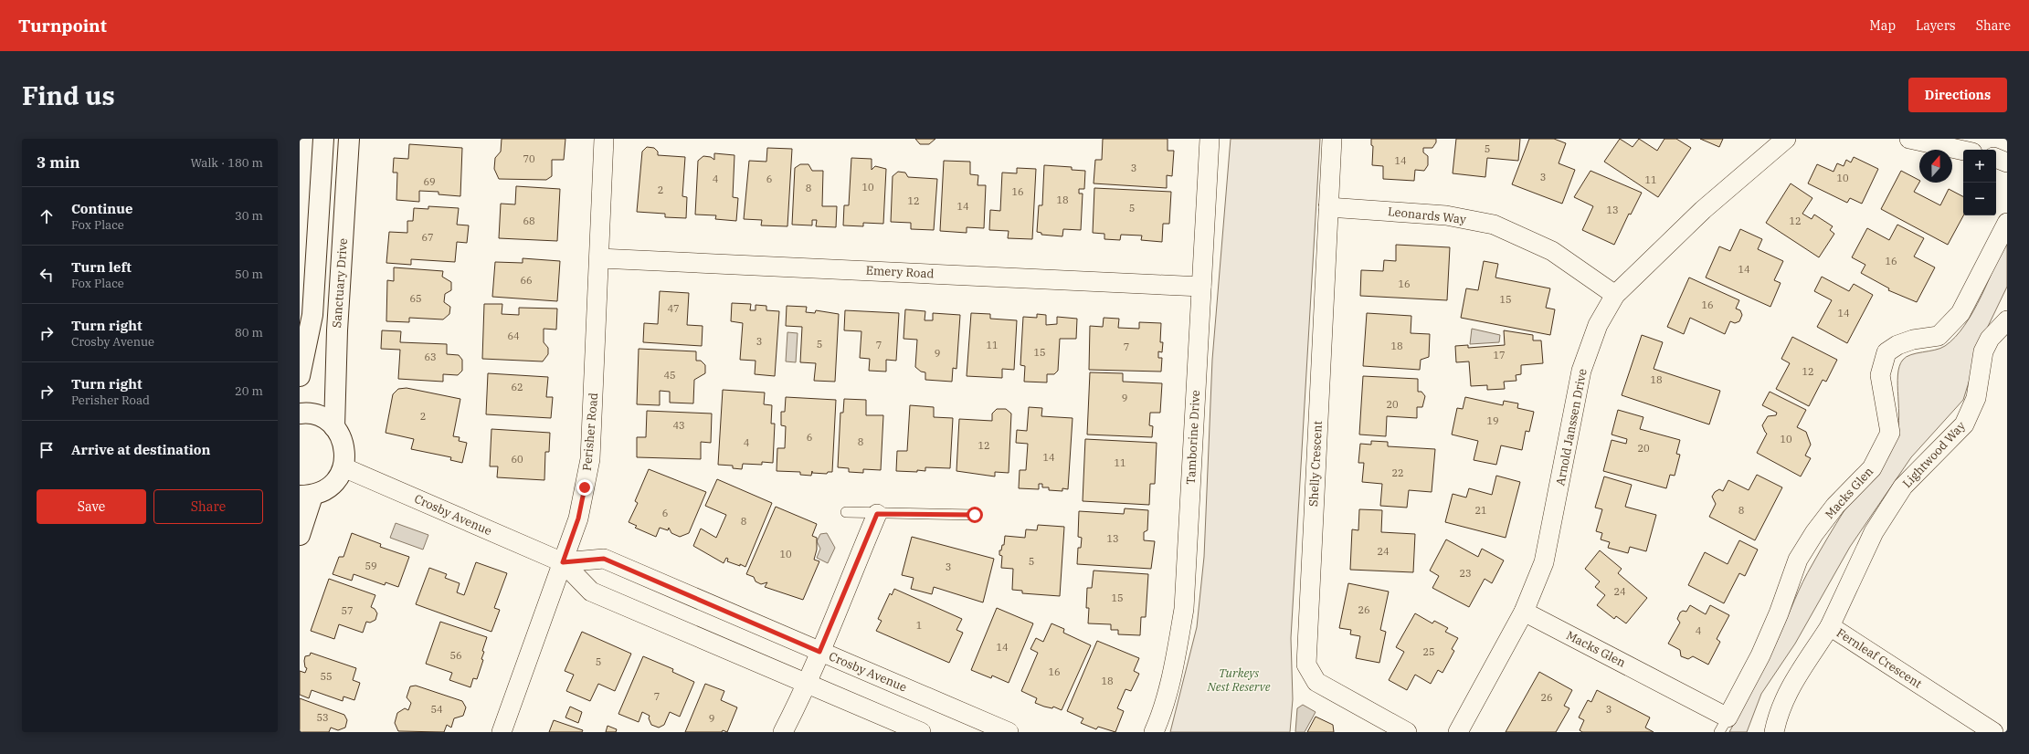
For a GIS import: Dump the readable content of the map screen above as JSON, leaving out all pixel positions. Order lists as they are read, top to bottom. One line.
{"streets":{"main road":["Sanctuary Drive"],"street":["Leonards Way","Emery Road","Arnold Janssen Drive","Perisher Road","Tamborine Drive","Lightwood Way","Shelly Crescent","Macks Glen","Crosby Avenue","Fernleaf Crescent"]},"crossings":[["Leonards Way","Arnold Janssen Drive"],["Leonards Way","Shelly Crescent"],["Emery Road","Perisher Road"],["Emery Road","Tamborine Drive"],["Arnold Janssen Drive","Macks Glen"],["Perisher Road","Crosby Avenue"],["Lightwood Way","Fernleaf Crescent"]],"parks":["Turkeys Nest Reserve"],"house_numbers":["5","70","14","3","3","10","4","6","11","69","10","8","2","16","18","12","14","5","13","68","12","67","16","14","66","16","65","15","16","47","14","64","3","5","7","11","18","7","15","9","17","63","12","45","18","62","9","20","2","19","43","6","10","8","4","12","20","14","60","11","22","21","8","6","8","13","24","10","5","59","3","23","24","15","26","57","1","4","14","25","56","5","16","55","18","7","26","54","3","53","9"],"north":"top","page":{"header":"Turnpoint","nav":["Map","Layers","Share"],"buttons":["Directions",["Save","Share"]],"title":"Find us","heading":["3 min","Walk · 180 m"],"map_buttons":["+","−"],"list":[["Continue","Fox Place","30 m"],["Turn left","Fox Place","50 m"],["Turn right","Crosby Avenue","80 m"],["Turn right","Perisher Road","20 m"],"Arrive at destination"]}}
